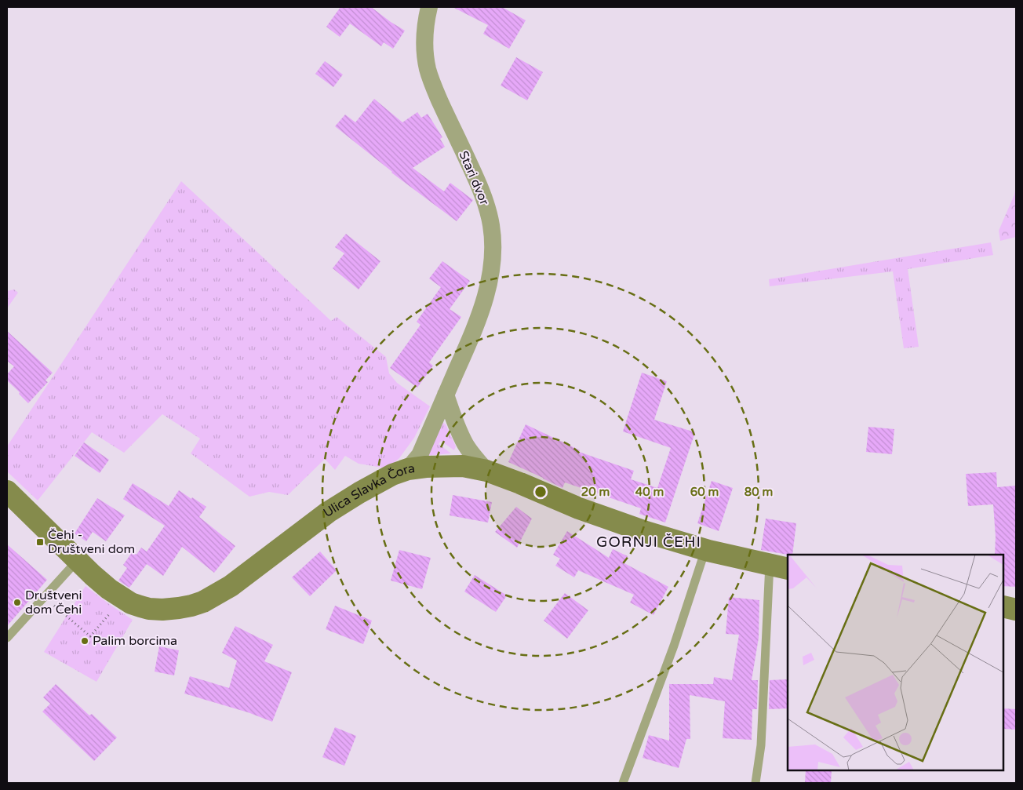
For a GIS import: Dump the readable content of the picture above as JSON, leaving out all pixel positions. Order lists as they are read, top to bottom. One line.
{"streets":{"street":["Stari dvor","Ulica Slavka Čora"]},"crossings":[["Stari dvor","Ulica Slavka Čora"]],"districts":["GORNJI ČEHI"],"places":{"transit":["Čehi - Društveni dom"],"other":["Društveni dom Čehi","Palim borcima"]},"rings":["20 m","40 m","60 m","80 m"]}
